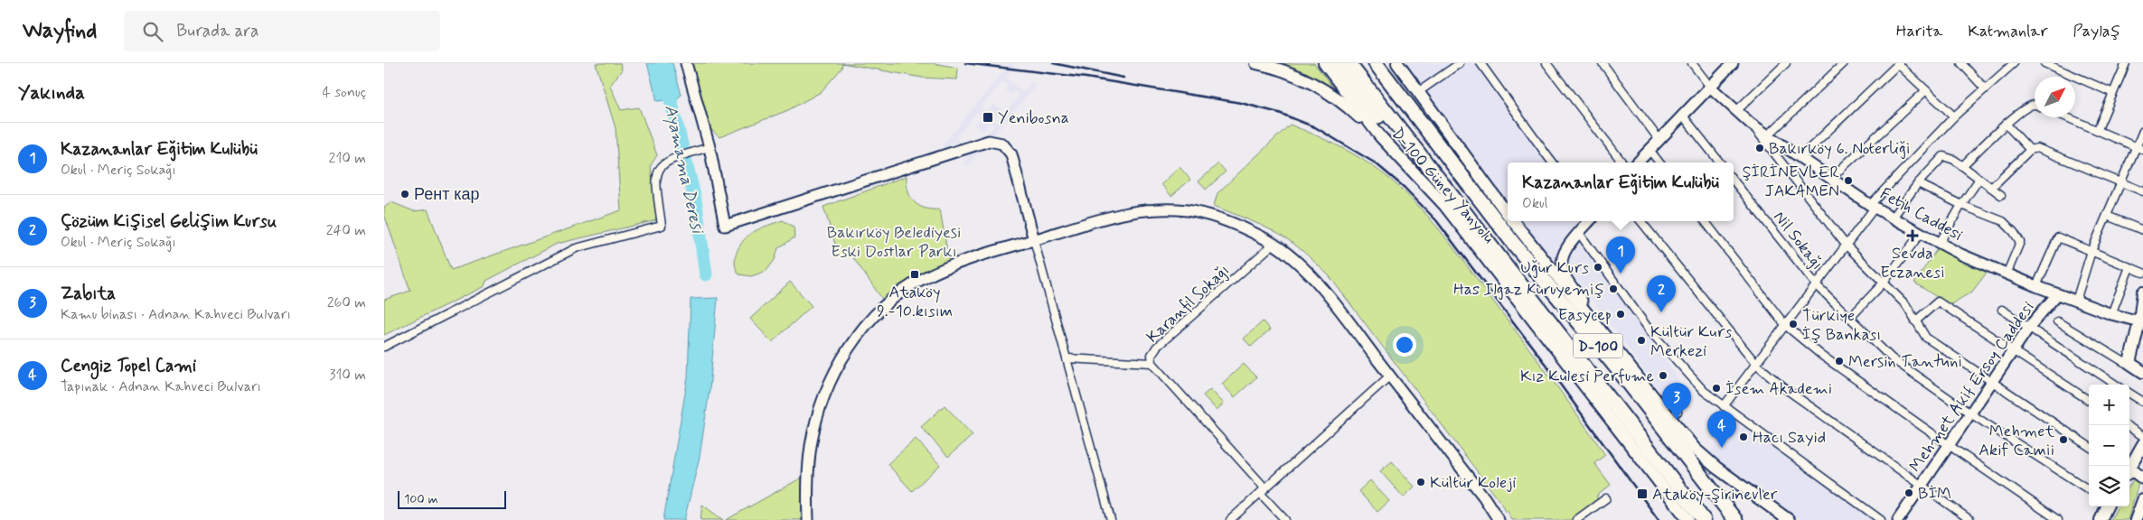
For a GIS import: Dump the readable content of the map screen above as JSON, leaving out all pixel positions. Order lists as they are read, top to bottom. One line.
{"streets":{"highway":["D-100"],"main road":["D-100 Güney Yanyolu"],"street":["Fetih Caddesi","Nil Sokağı","Karanfil Sokağı","Mehmet Akif Ersoy Caddesi"]},"crossings":[["Fetih Caddesi","Mehmet Akif Ersoy Caddesi"],["Nil Sokağı","Mehmet Akif Ersoy Caddesi"]],"water":["Ayamama Deresi"],"parks":["Bakırköy Belediyesi Eski Dostlar Parkı"],"places":{"transit":["Yenibosna","Ataköy 9.-10.kısım","Ataköy-Şirinevler"],"other":["Bakırköy 6. Noterliği","ŞİRİNEVLER JAKAMEN","Рент кар","Uğur Kurs","Has Ilgaz Kuruyemiş","Easycep","Türkiye İş Bankası","Kültür Kurs Merkezi","Mersin Tantuni","Kız Kulesi Perfume","İsem Akademi","Hacı Sayid","Mehmet Akif Camii","Kültür Koleji","BİM"],"health":["Sevda Eczanesi"]},"scale_bar":"100 m","north":"top right","page":{"header":"Wayfind","search":"Burada ara","nav":["Harita","Katmanlar","Paylaş"],"heading":["Yakında","4 sonuç"],"list":[{"mark":"1","name":"Kazananlar Eğitim Kulübü","note":"Okul · Meriç Sokağı","value":"210 m"},{"mark":"2","name":"Çözüm Kişisel Gelişim Kursu","note":"Okul · Meriç Sokağı","value":"240 m"},{"mark":"3","name":"Zabıta","note":"Kamu binası · Adnan Kahveci Bulvarı","value":"260 m"},{"mark":"4","name":"Cengiz Topel Cami","note":"Tapınak · Adnan Kahveci Bulvarı","value":"310 m"}],"popup":["Kazananlar Eğitim Kulübü","Okul"],"pins":["1","2","3","4"],"map_buttons":["+","−"],"scale":"100 m"}}
